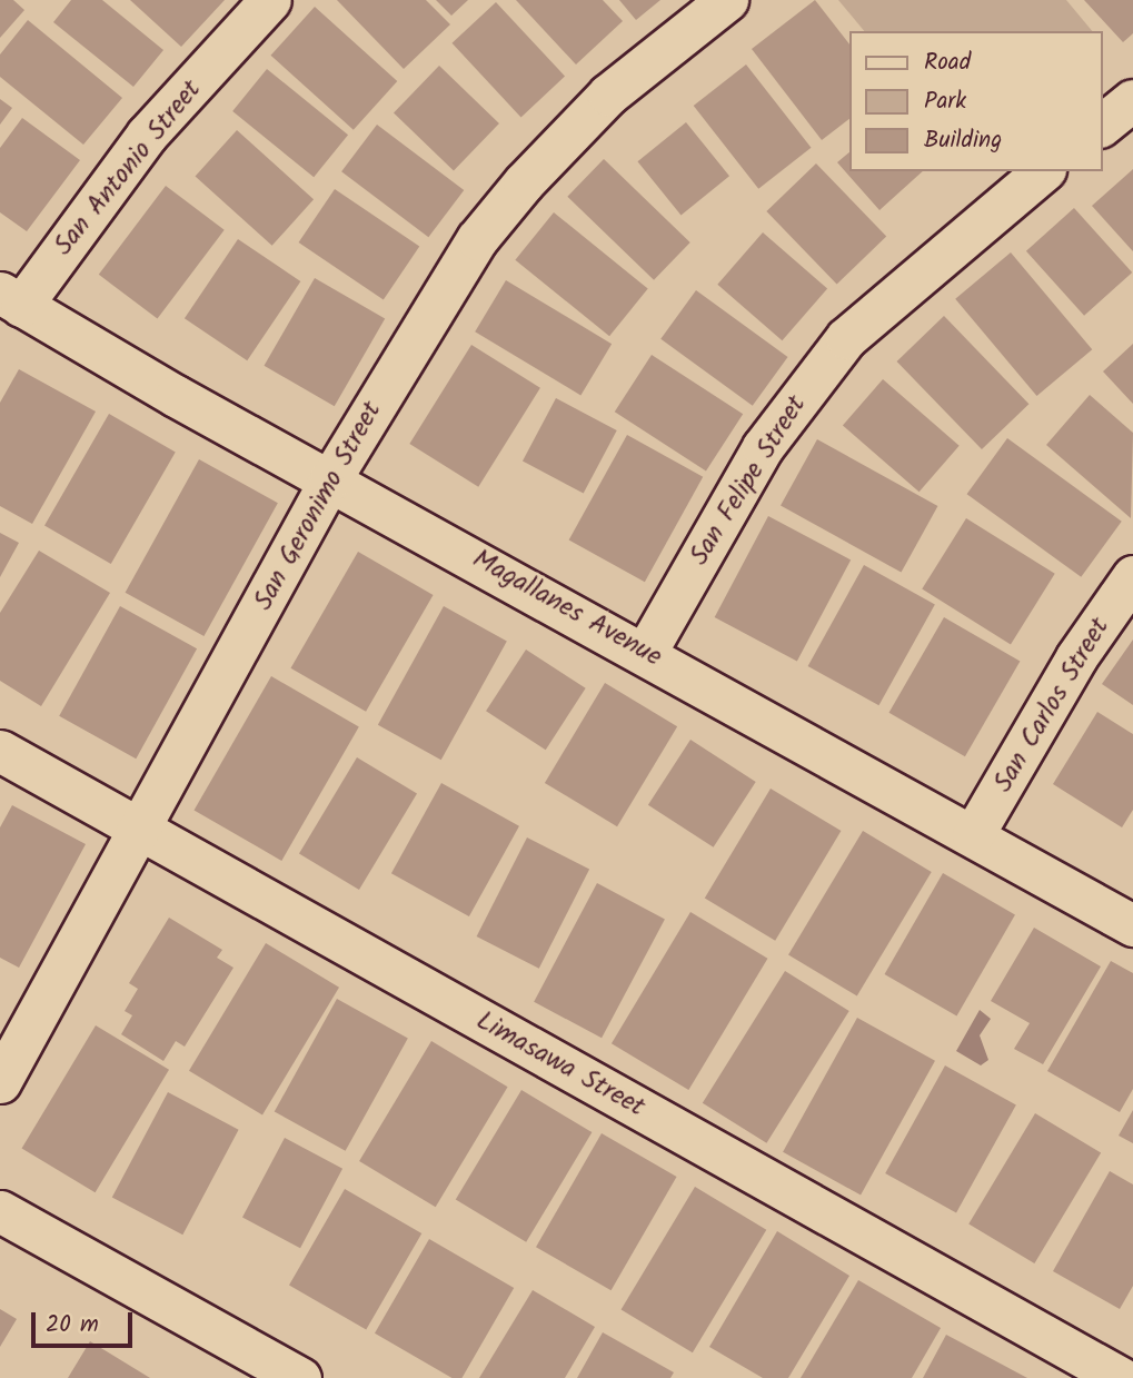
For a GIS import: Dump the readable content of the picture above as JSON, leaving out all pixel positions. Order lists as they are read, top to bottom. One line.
{"streets":{"street":["San Antonio Street","San Felipe Street","San Geronimo Street","Magallanes Avenue","San Carlos Street","Limasawa Street"]},"crossings":[["San Antonio Street","Magallanes Avenue"],["San Felipe Street","Magallanes Avenue"],["San Geronimo Street","Magallanes Avenue"],["San Geronimo Street","Limasawa Street"],["Magallanes Avenue","San Carlos Street"]],"legend":["Road","Park","Building"],"scale_bar":"20 m"}
